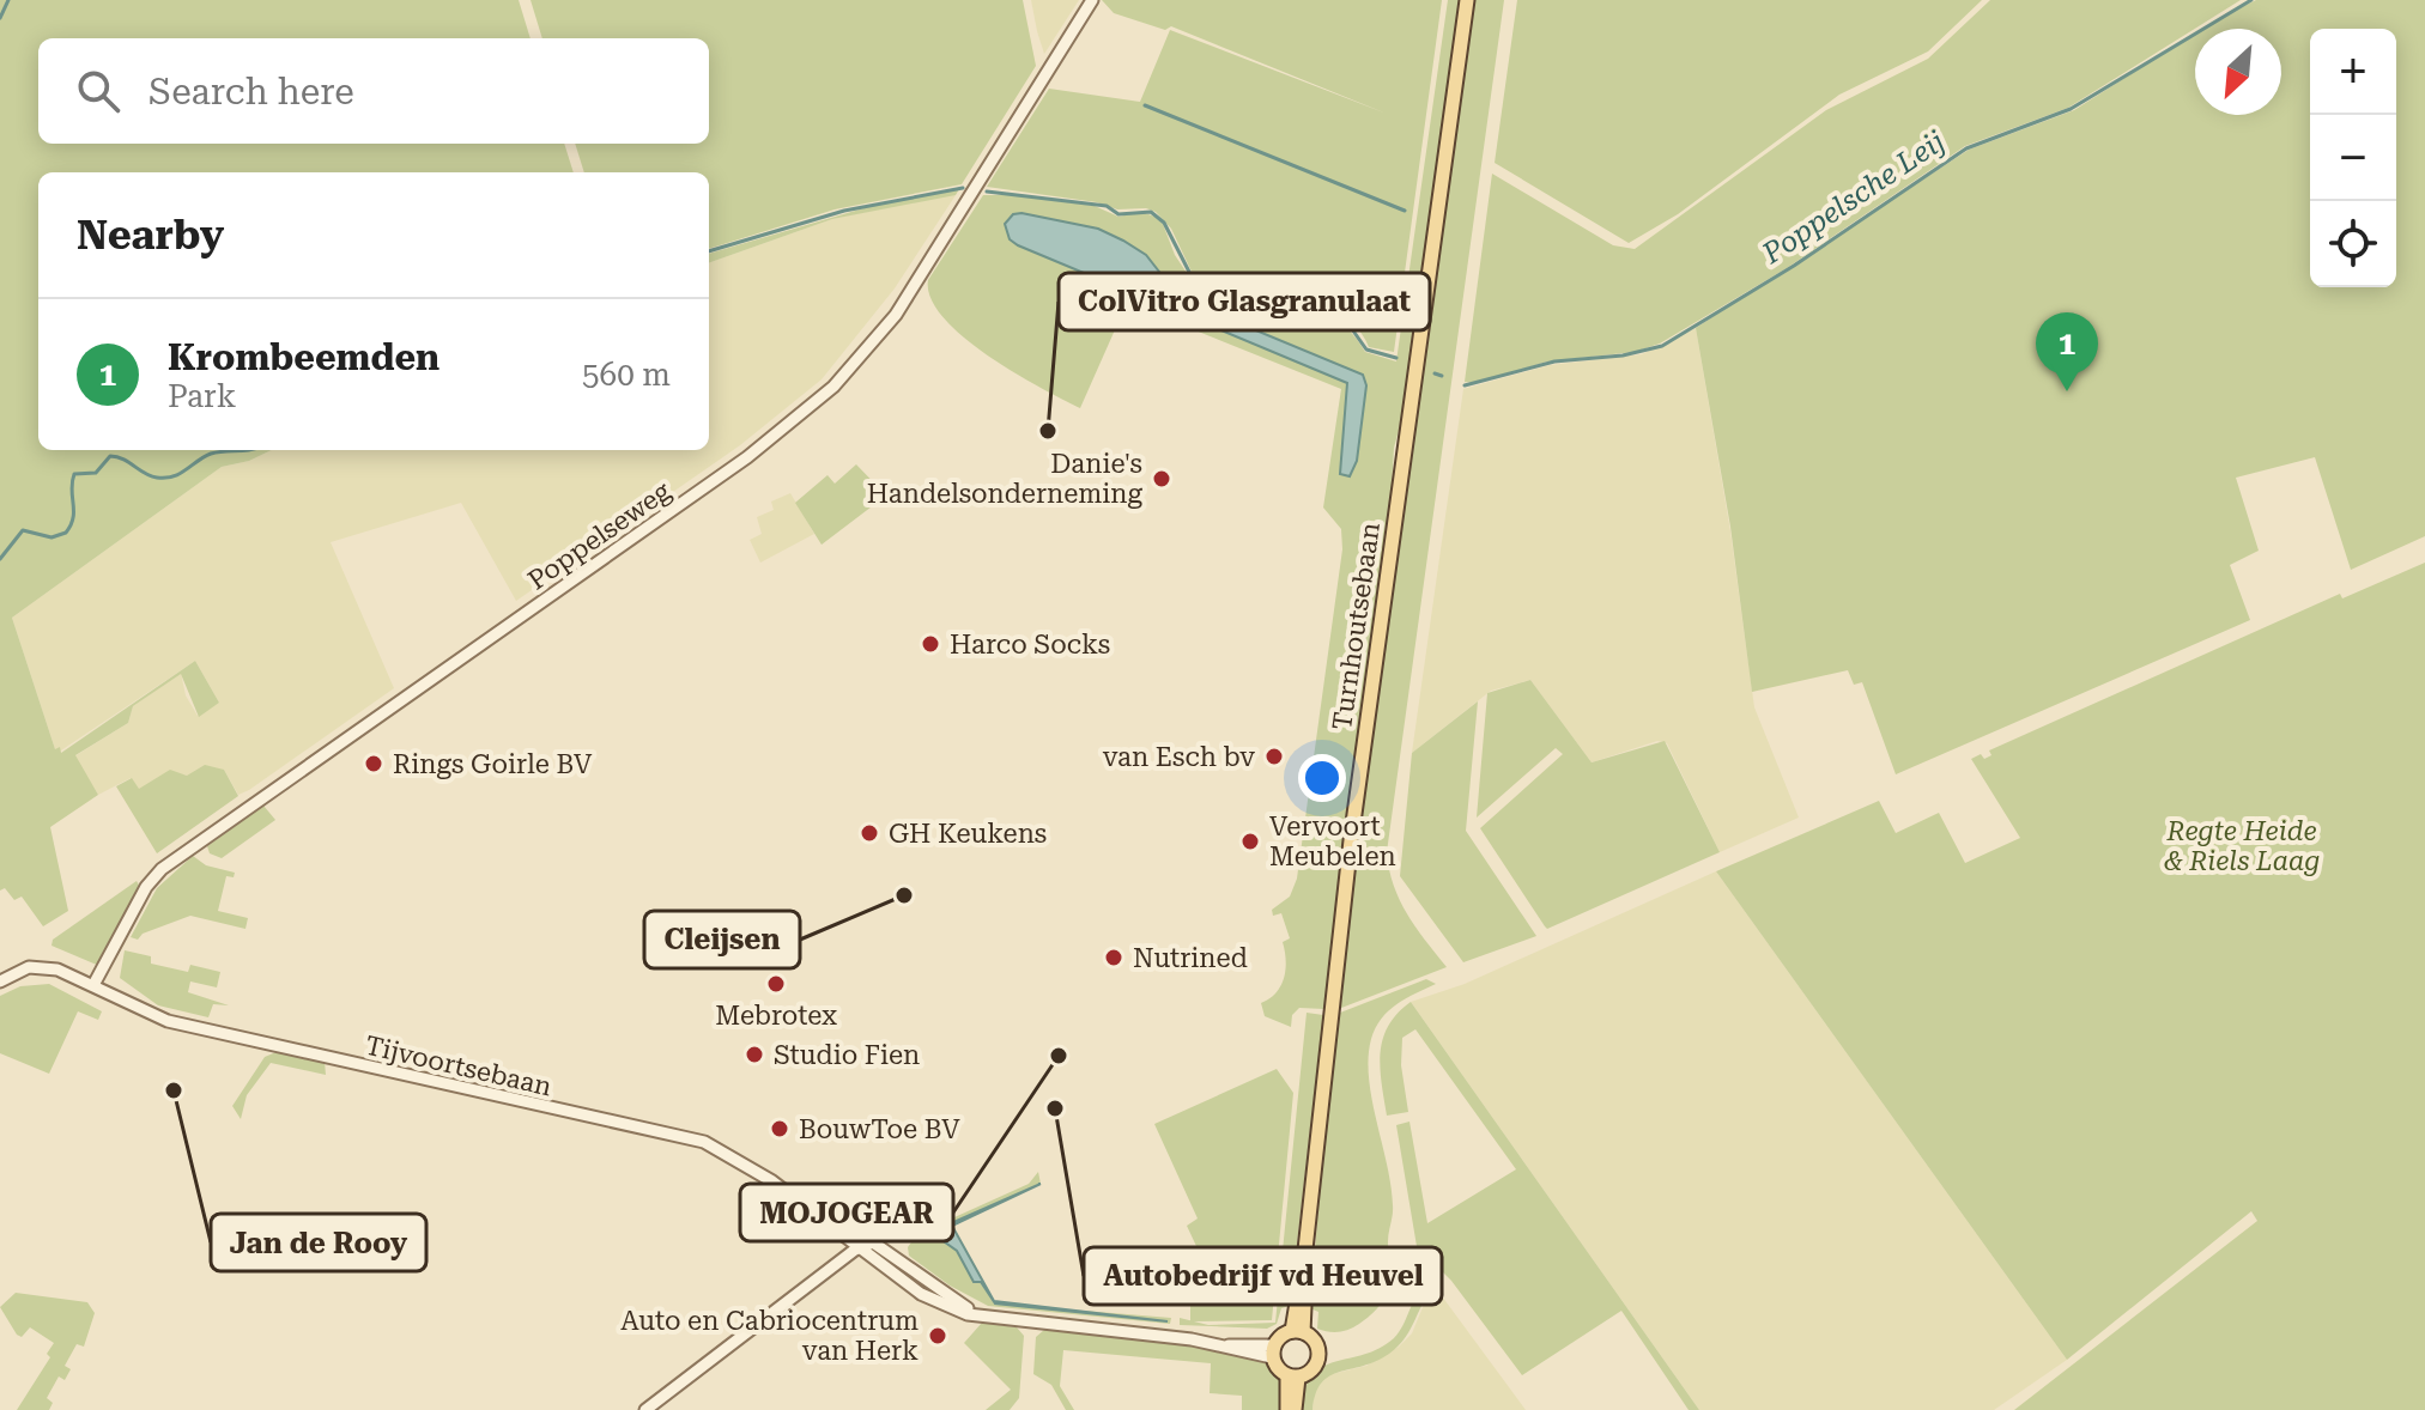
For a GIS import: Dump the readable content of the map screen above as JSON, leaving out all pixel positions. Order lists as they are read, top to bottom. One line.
{"streets":{"main road":["Turnhoutsebaan"],"street":["Poppelseweg","Tijvoortsebaan"]},"crossings":[["Poppelseweg","Tijvoortsebaan"],["Turnhoutsebaan","Tijvoortsebaan"]],"water":["Poppelsche Leij"],"parks":["Regte Heide & Riels Laag"],"places":["ColVitro Glasgranulaat","Danie's Handelsonderneming","Harco Socks","van Esch bv","Rings Goirle BV","GH Keukens","Vervoort Meubelen","Cleijsen","Nutrined","Mebrotex","Studio Fien","MOJOGEAR","Jan de Rooy","Autobedrijf vd Heuvel","BouwToe BV","Auto en Cabriocentrum van Herk"],"north":"bottom left","page":{"map_buttons":["+","−"],"search":"Search here","heading":"Nearby","list":[{"mark":"1","name":"Krombeemden","note":"Park","value":"560 m"}],"pins":"1"}}
